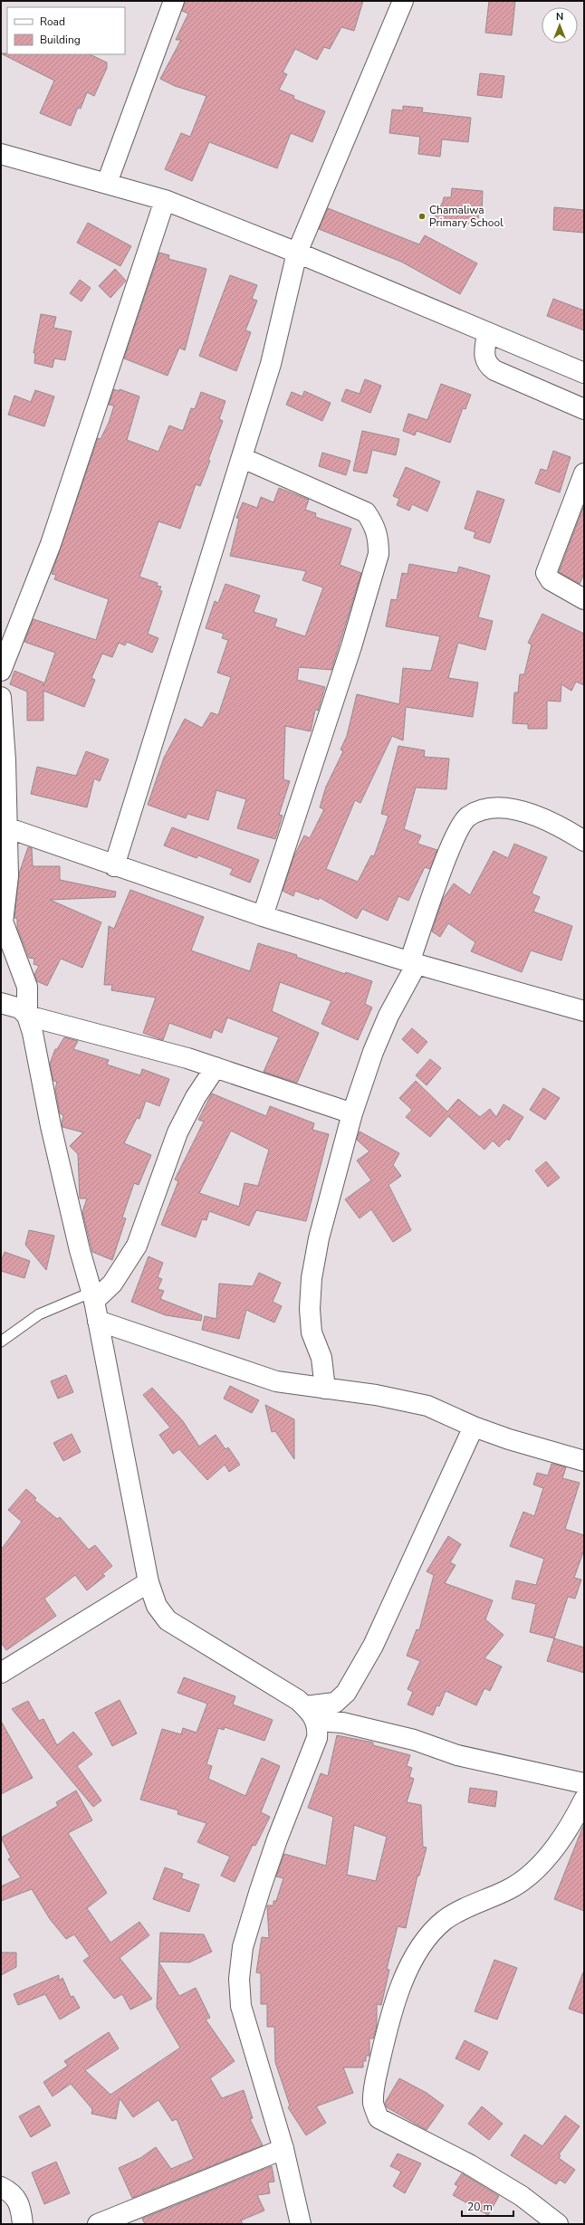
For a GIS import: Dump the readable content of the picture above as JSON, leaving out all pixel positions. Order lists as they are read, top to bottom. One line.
{"places":["Chamaliwa Primary School"],"legend":["Road","Building"],"scale_bar":"20 m","north":"top"}
